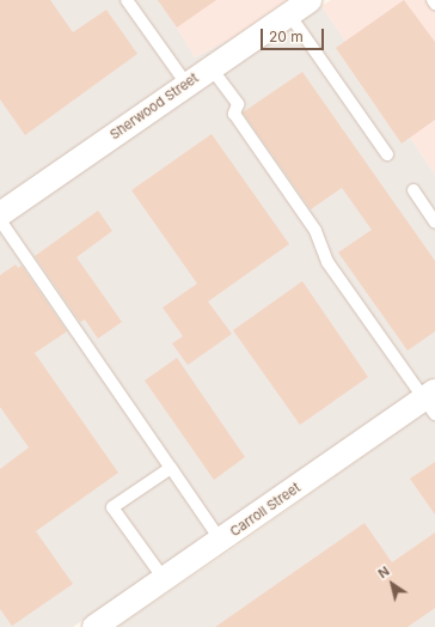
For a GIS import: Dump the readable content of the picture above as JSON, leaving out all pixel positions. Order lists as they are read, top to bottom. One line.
{"streets":{"street":["Sherwood Street","Carroll Street"]},"scale_bar":"20 m","north":"top left"}
